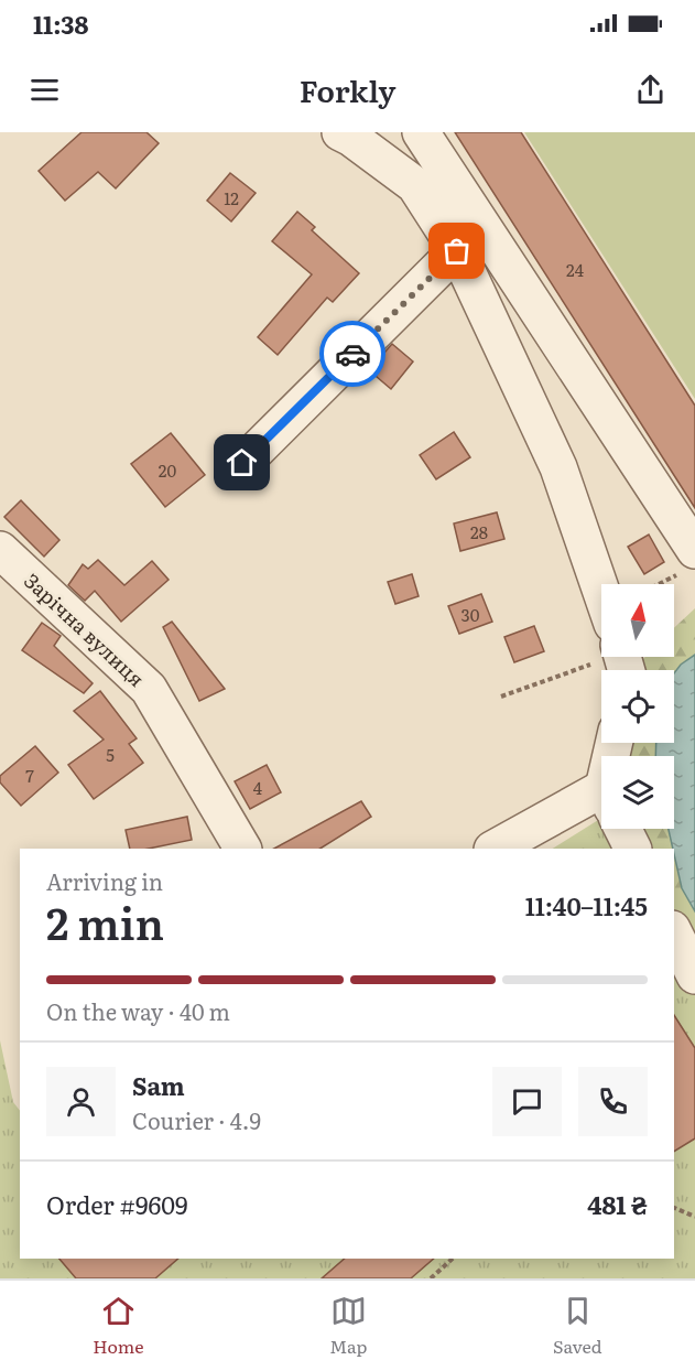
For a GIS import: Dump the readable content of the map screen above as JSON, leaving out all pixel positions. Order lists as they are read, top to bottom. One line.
{"streets":{"street":["Зарічна вулиця"]},"house_numbers":["12","24","20","28","30","5","7","4"],"north":"top","page":{"status":"11:38","header":"Forkly","heading":["2 min","Arriving in","11:40–11:45"],"panel":["Sam","Courier · 4.9","Order #9609","481 ₴"],"bar":"On the way · 40 m","tabs":["Home","Map","Saved"]}}
